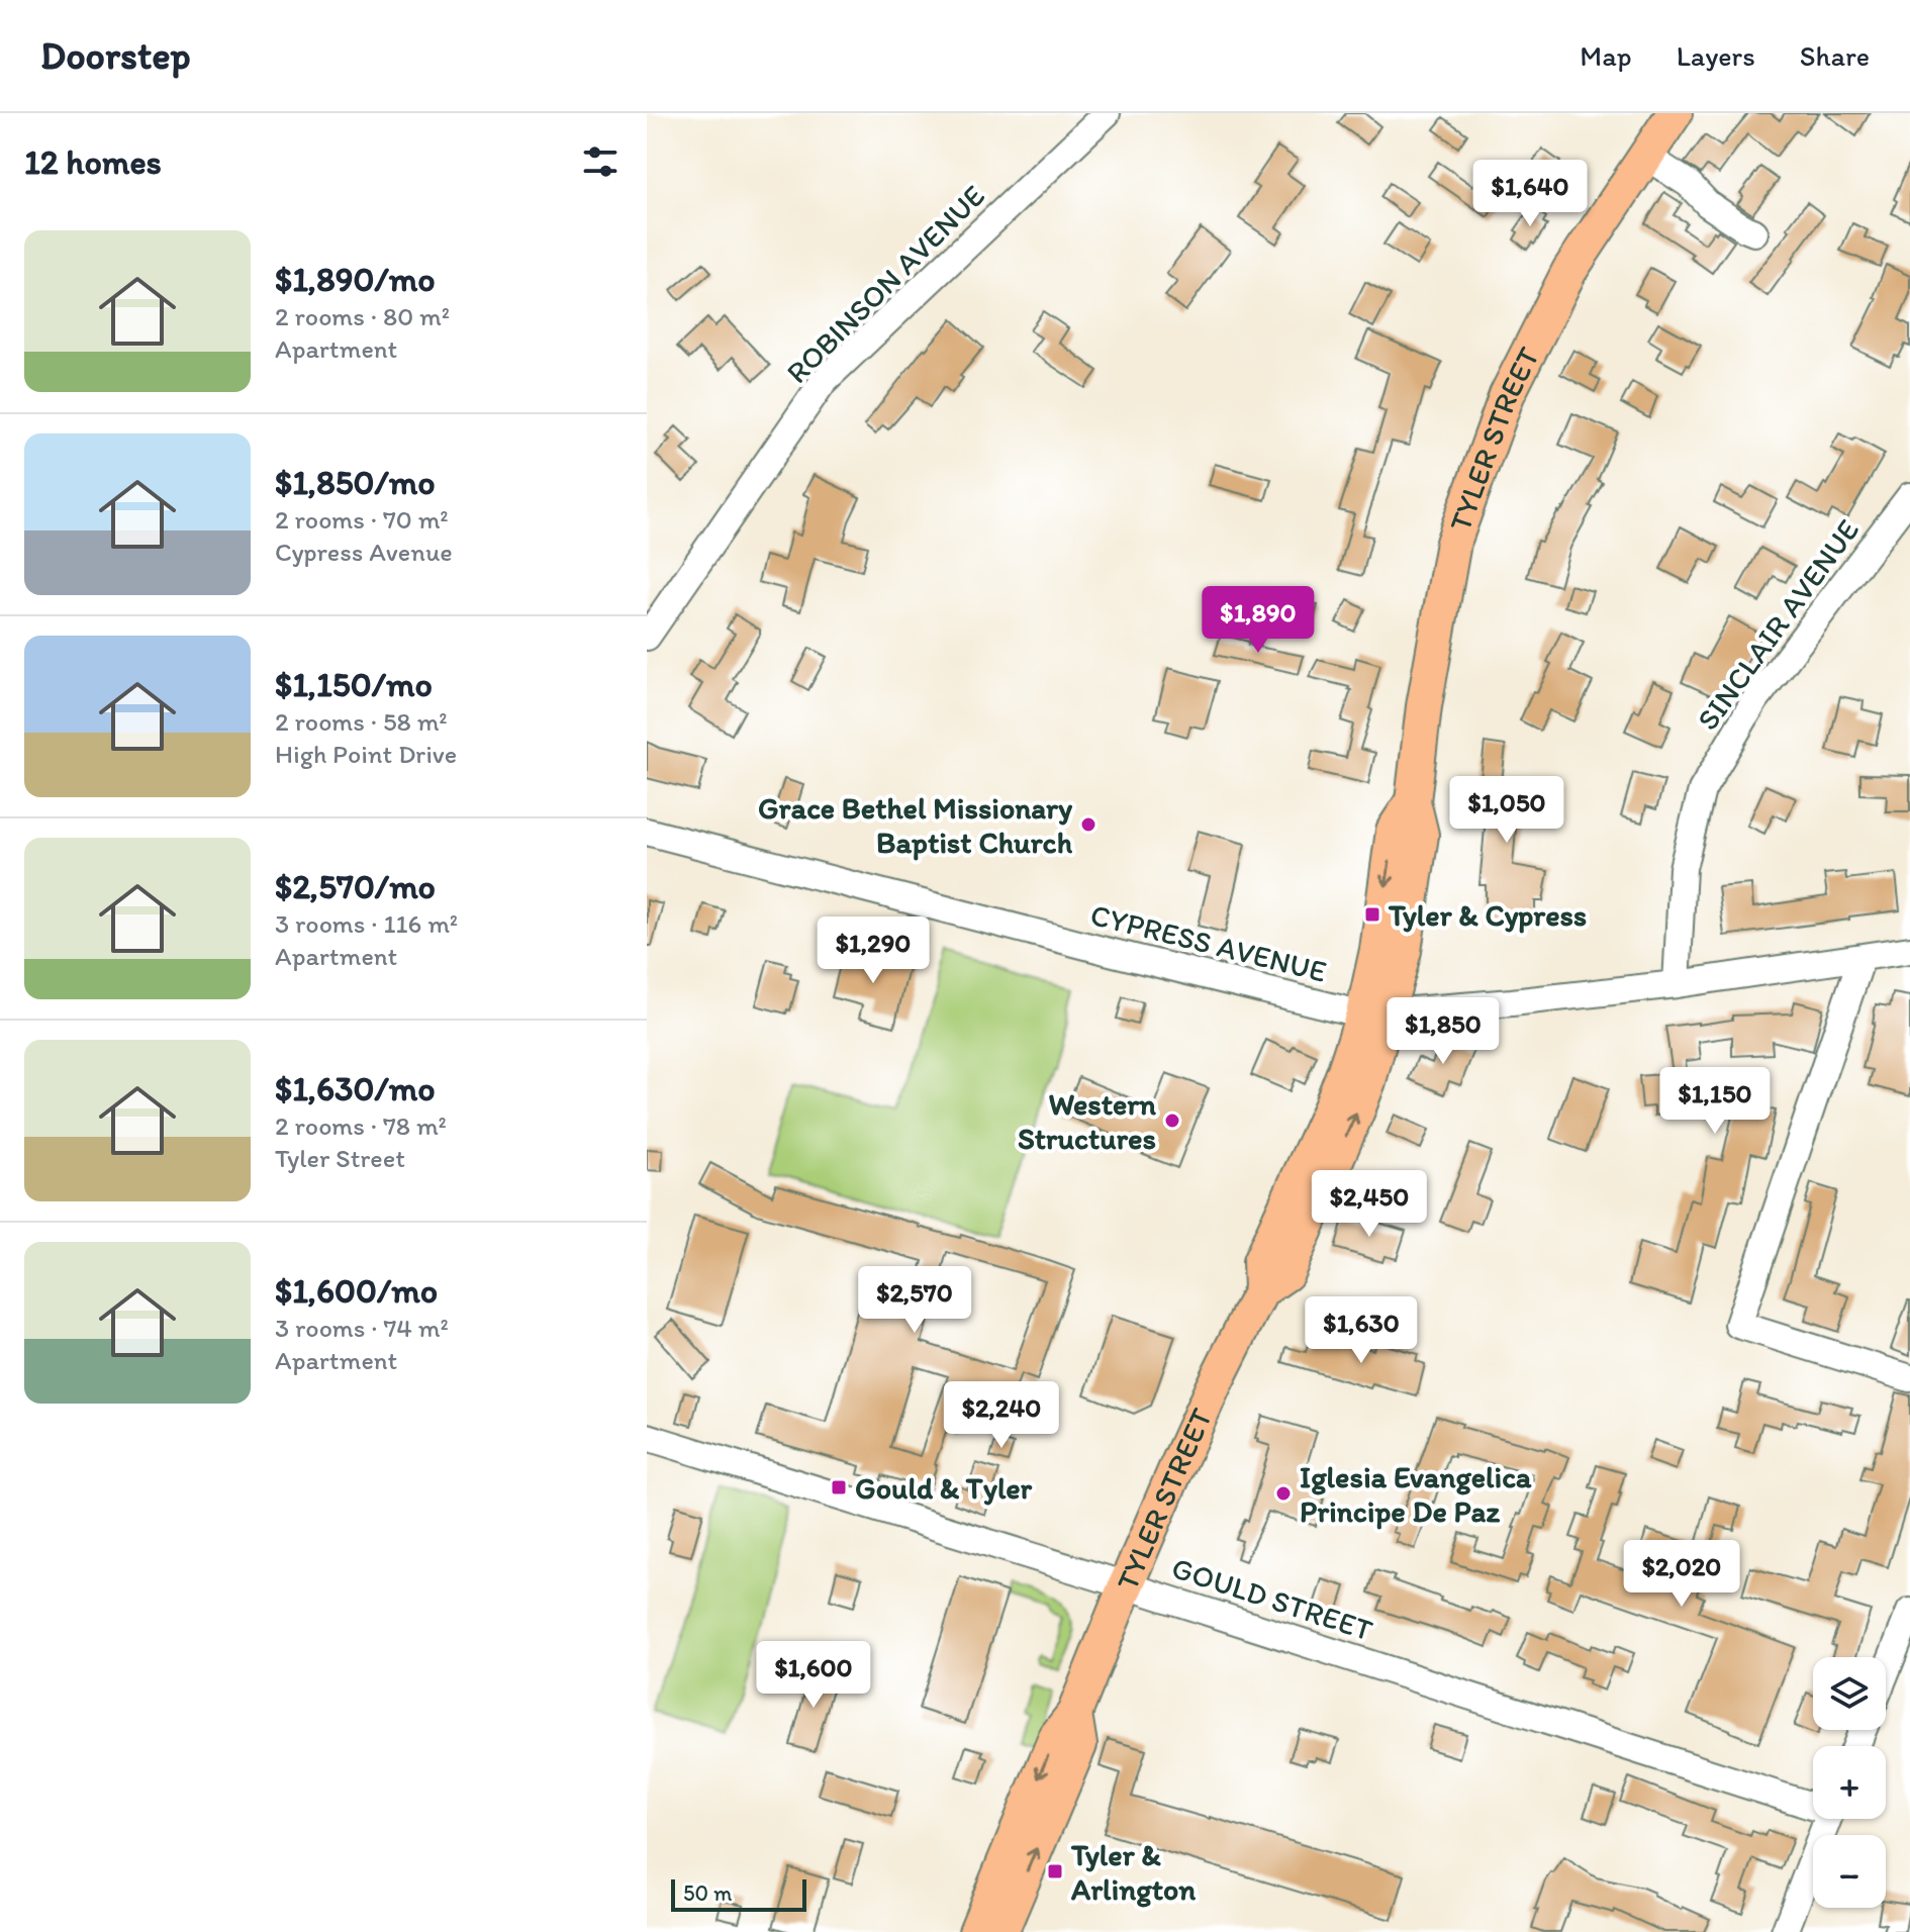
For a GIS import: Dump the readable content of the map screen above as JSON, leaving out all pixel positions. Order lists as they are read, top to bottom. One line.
{"streets":{"main road":["TYLER STREET"],"street":["ROBINSON AVENUE","SINCLAIR AVENUE","CYPRESS AVENUE","GOULD STREET"]},"crossings":[["TYLER STREET","CYPRESS AVENUE"],["TYLER STREET","GOULD STREET"],["SINCLAIR AVENUE","CYPRESS AVENUE"]],"places":{"other":["Grace Bethel Missionary Baptist Church","Western Structures","Iglesia Evangelica Principe De Paz"],"transit":["Tyler & Cypress","Gould & Tyler","Tyler & Arlington"]},"scale_bar":"50 m","page":{"header":"Doorstep","nav":["Map","Layers","Share"],"heading":"12 homes","price":["$1,640","$1,890","$1,050","$1,290","$1,850","$1,150","$2,450","$2,570","$1,630","$2,240","$2,020","$1,600"],"list":[{"name":"$1,890/mo","note":"2 rooms · 80 m² · Apartment"},{"name":"$1,850/mo","note":"2 rooms · 70 m² · Cypress Avenue"},{"name":"$1,150/mo","note":"2 rooms · 58 m² · High Point Drive"},{"name":"$2,570/mo","note":"3 rooms · 116 m² · Apartment"},{"name":"$1,630/mo","note":"2 rooms · 78 m² · Tyler Street"},{"name":"$1,600/mo","note":"3 rooms · 74 m² · Apartment"}],"map_buttons":["+","−"],"scale":"50 m"}}
